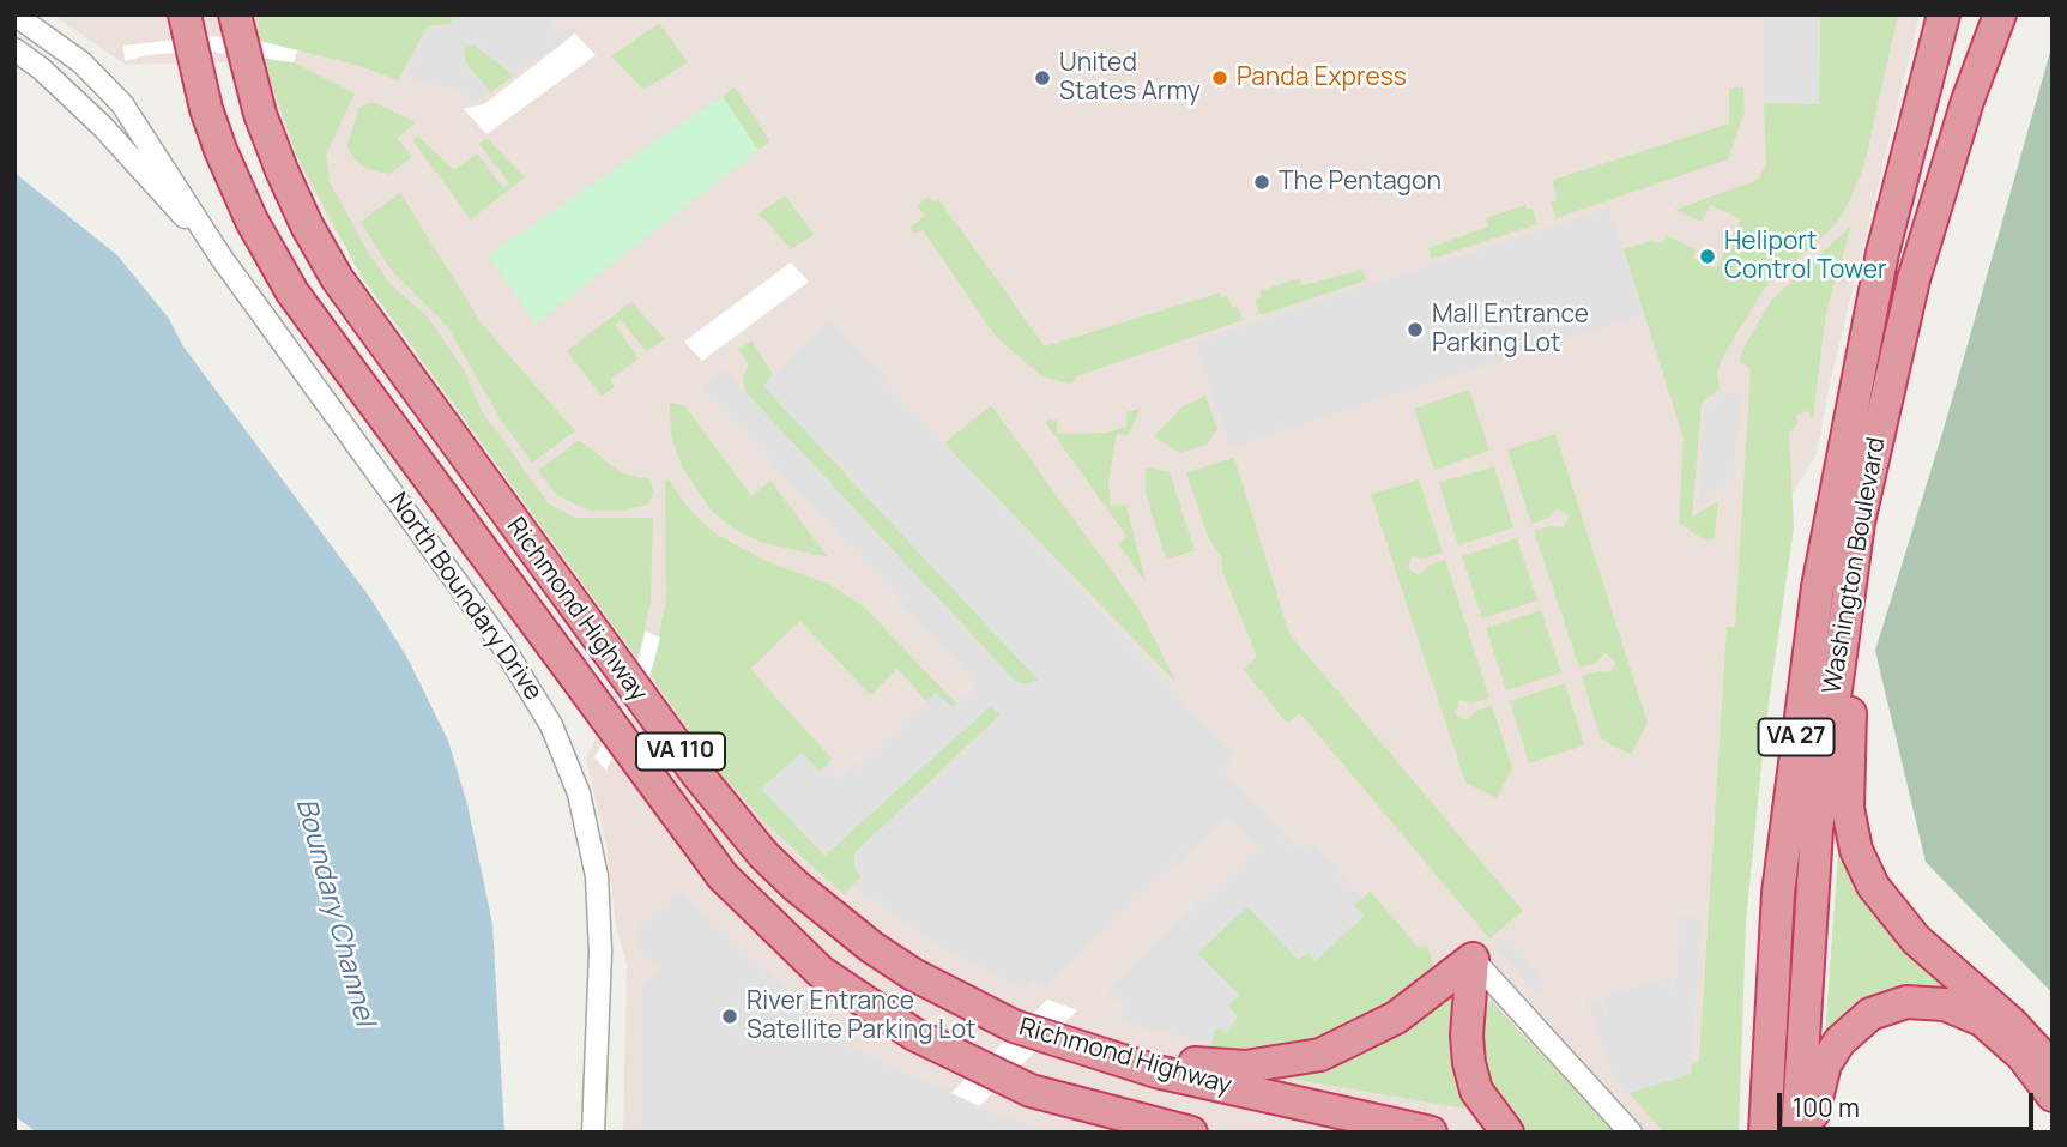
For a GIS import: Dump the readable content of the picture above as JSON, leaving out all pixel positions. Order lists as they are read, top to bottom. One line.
{"streets":{"highway":["Washington Boulevard","Richmond Highway","VA 27","VA 110"],"street":["North Boundary Drive"]},"water":["Boundary Channel"],"places":["United States Army","Panda Express","The Pentagon","Heliport Control Tower","Mall Entrance Parking Lot","River Entrance Satellite Parking Lot"],"scale_bar":"100 m"}
